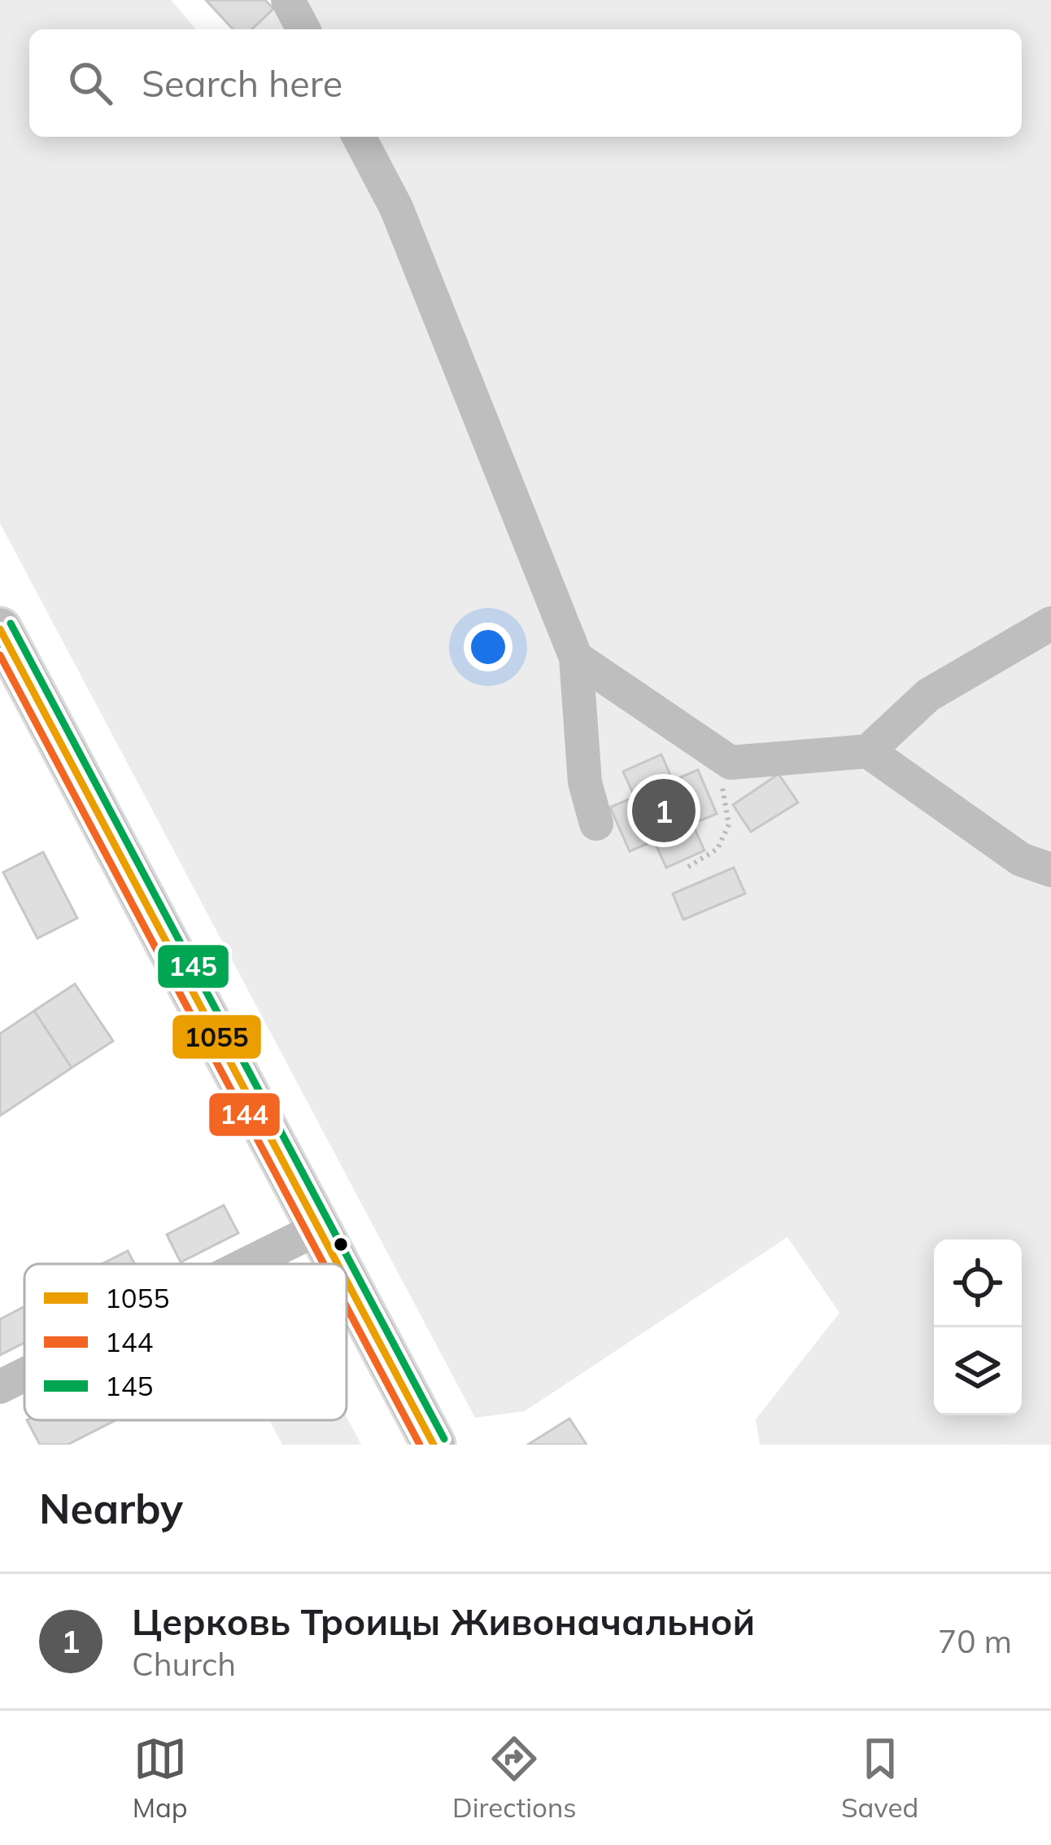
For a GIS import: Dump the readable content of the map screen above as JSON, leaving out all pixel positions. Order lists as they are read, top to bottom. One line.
{"lines":["transit line 145","transit line 1055","transit line 144"],"legend":["1055","144","145"],"page":{"search":"Search here","pins":"1","heading":"Nearby","list":[{"mark":"1","name":"Церковь Троицы Живоначальной","note":"Church","value":"70 m"}],"nav":["Map","Directions","Saved"]}}
